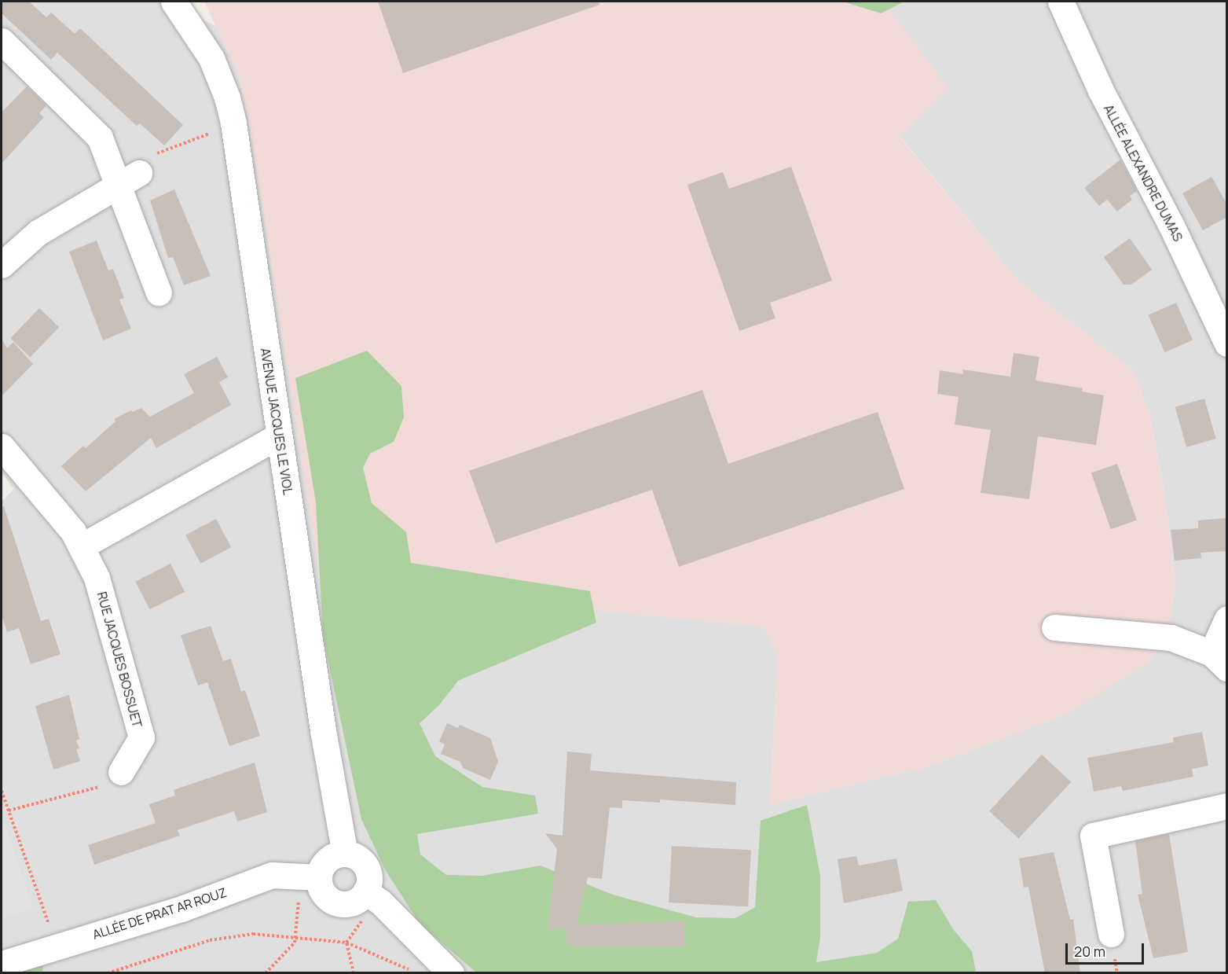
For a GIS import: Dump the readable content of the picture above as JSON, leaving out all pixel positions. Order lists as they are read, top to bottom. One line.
{"streets":{"street":["ALLÉE ALEXANDRE DUMAS","AVENUE JACQUES LE VIOL","RUE JACQUES BOSSUET","ALLÉE DE PRAT AR ROUZ"]},"scale_bar":"20 m"}
